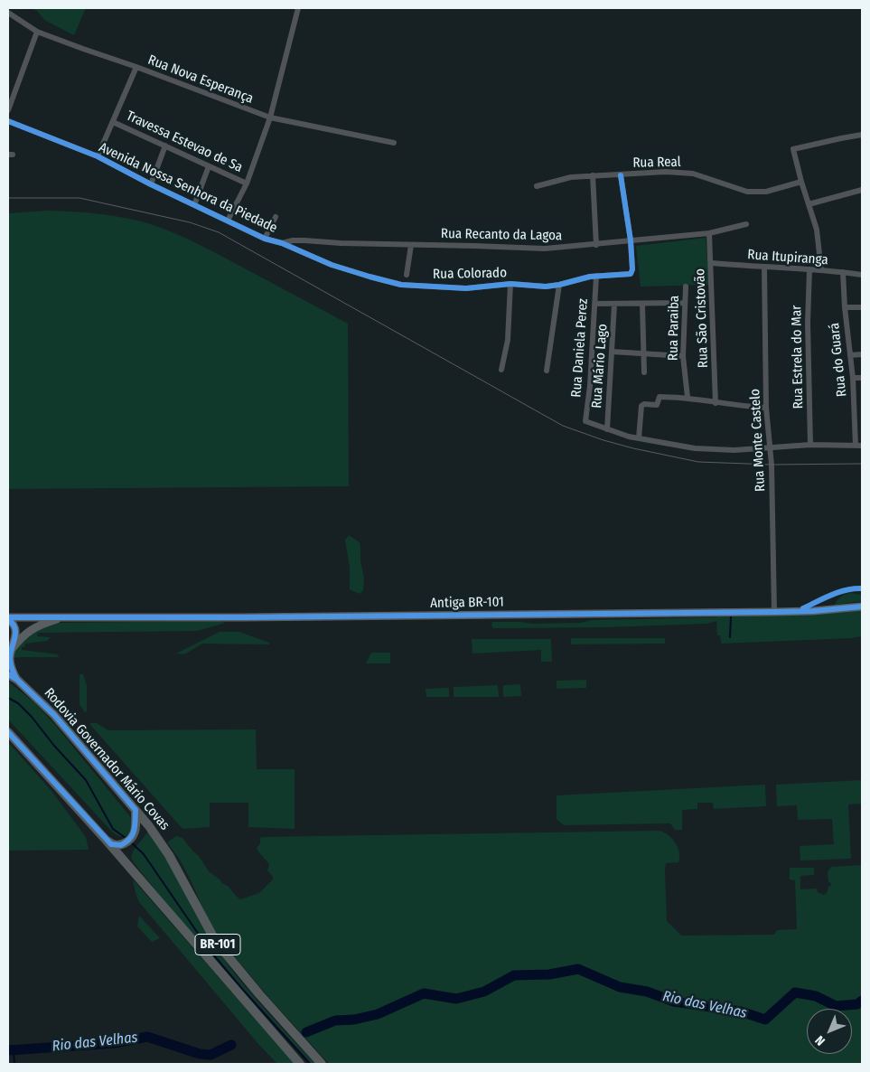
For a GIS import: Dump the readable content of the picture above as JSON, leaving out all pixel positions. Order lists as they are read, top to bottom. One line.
{"streets":{"highway":["Rodovia Governador Mário Covas","BR-101"],"main road":["Antiga BR-101"],"street":["Rua Nova Esperança","Travessa Estevao de Sa","Rua Real","Avenida Nossa Senhora da Piedade","Rua Recanto da Lagoa","Rua Itupiranga","Rua Colorado","Rua São Cristovão","Rua Paraiba","Rua Daniela Perez","Rua Estrela do Mar","Rua do Guará","Rua Mário Lago","Rua Monte Castelo"]},"crossings":[["Avenida Nossa Senhora da Piedade","Rua Recanto da Lagoa"],["Avenida Nossa Senhora da Piedade","Rua Colorado"],["Rua Recanto da Lagoa","Rua Colorado"],["Rua Recanto da Lagoa","Rua São Cristovão"],["Rua Itupiranga","Rua São Cristovão"],["Rua Itupiranga","Rua Estrela do Mar"],["Rua Itupiranga","Rua do Guará"],["Rua Itupiranga","Rua Monte Castelo"],["Rua Colorado","Rua Daniela Perez"],["Rua Daniela Perez","Rua Mário Lago"],["Rua Monte Castelo","Antiga BR-101"],["Rodovia Governador Mário Covas","BR-101"]],"water":["Rio das Velhas"],"north":"bottom left"}
